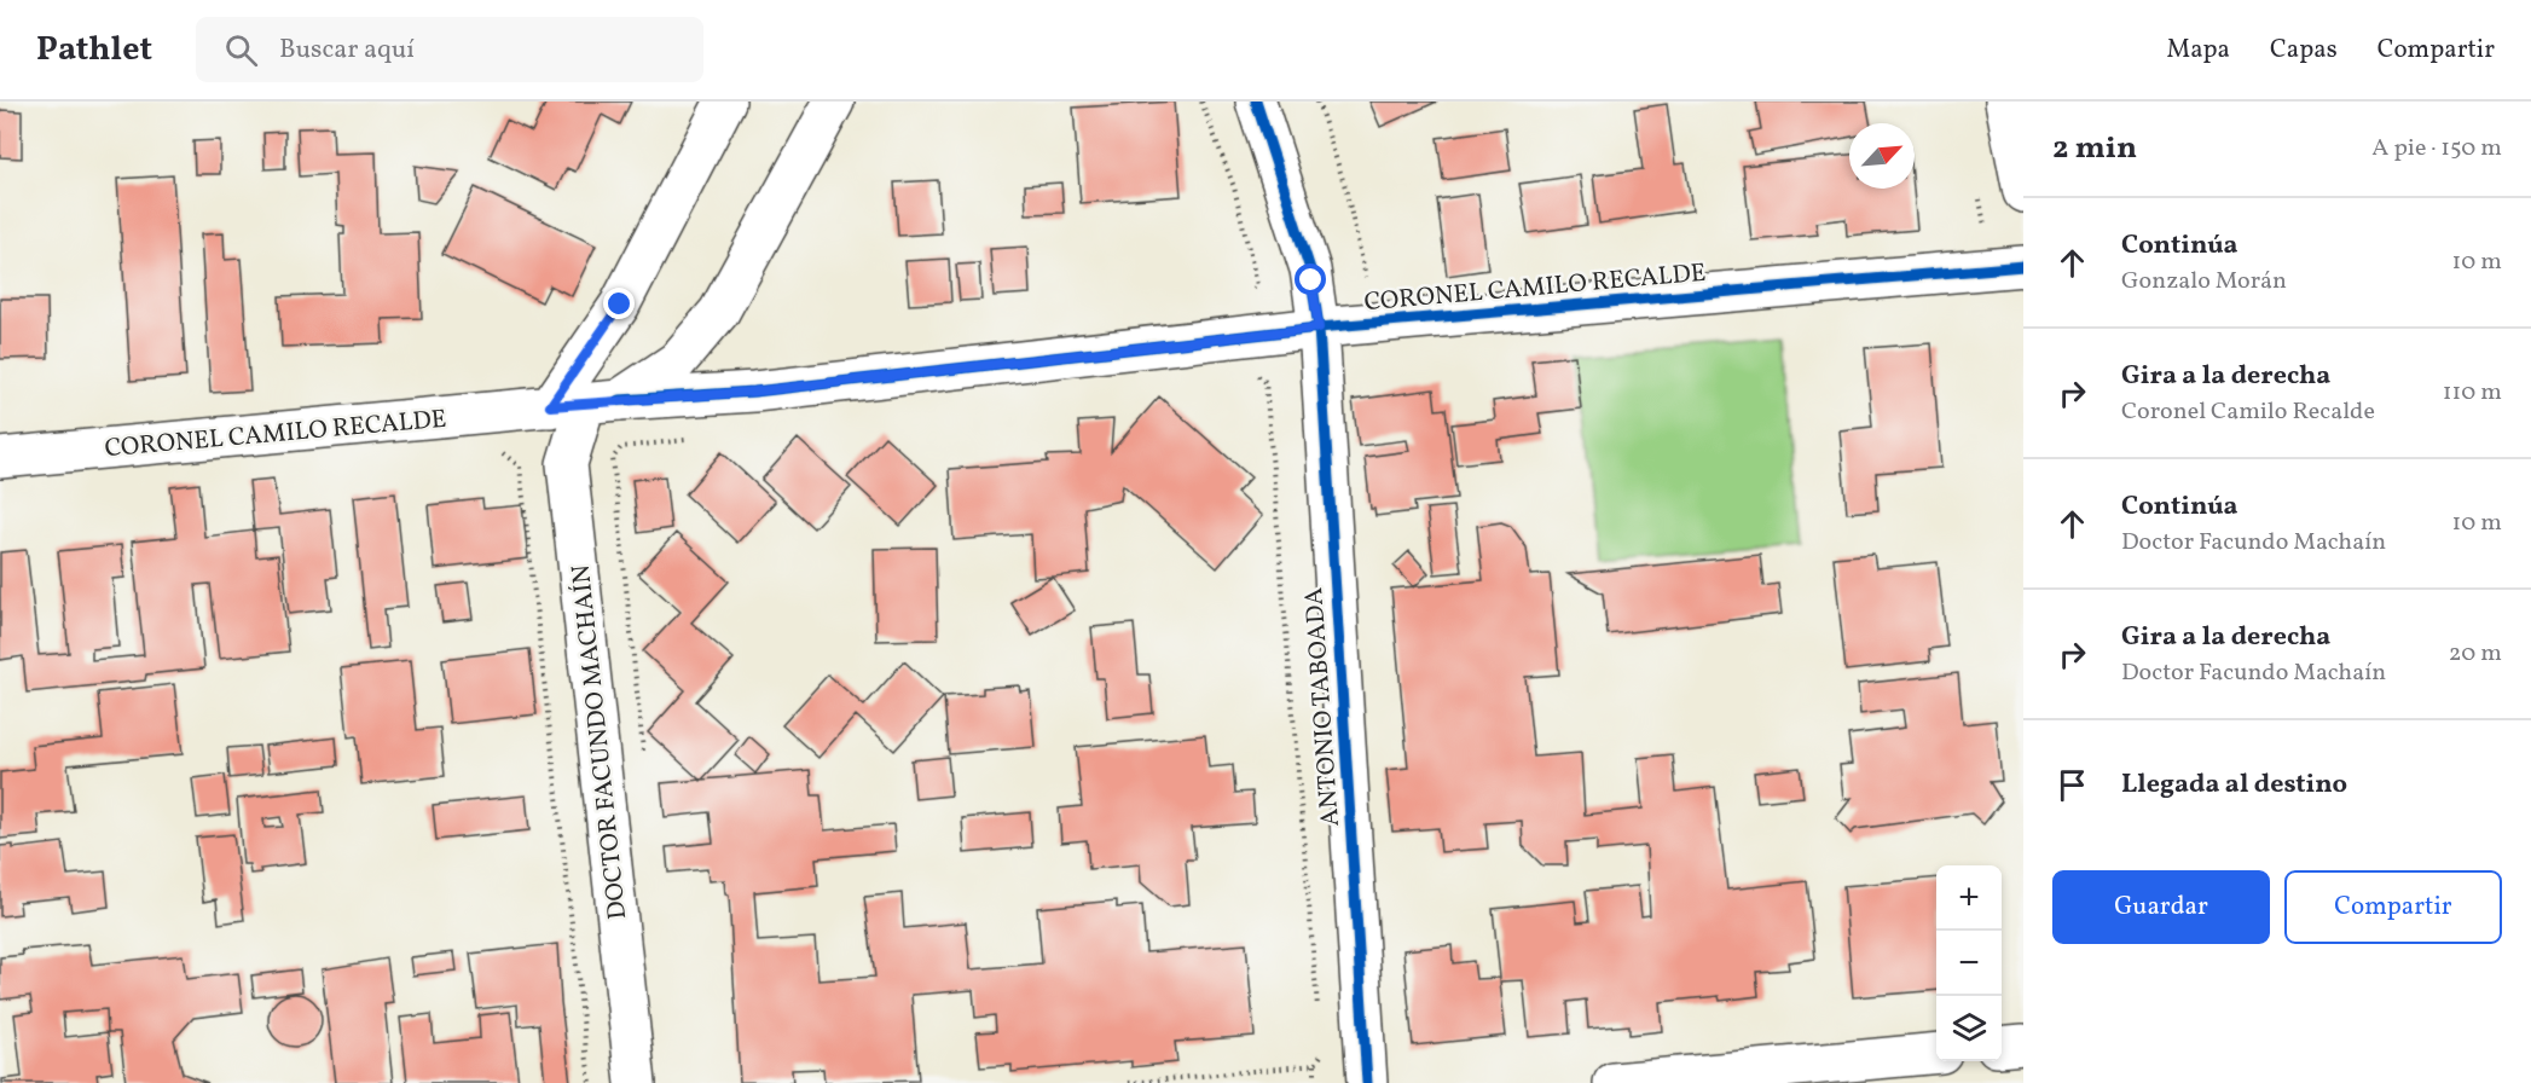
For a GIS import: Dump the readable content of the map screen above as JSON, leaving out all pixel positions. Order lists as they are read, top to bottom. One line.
{"streets":{"street":["CORONEL CAMILO RECALDE","ANTONIO TABOADA","DOCTOR FACUNDO MACHAÍN"]},"crossings":[["CORONEL CAMILO RECALDE","ANTONIO TABOADA"],["CORONEL CAMILO RECALDE","DOCTOR FACUNDO MACHAÍN"]],"north":"top right","page":{"header":"Pathlet","search":"Buscar aquí","nav":["Mapa","Capas","Compartir"],"heading":["2 min","A pie · 150 m"],"list":[["Continúa","Gonzalo Morán","10 m"],["Gira a la derecha","Coronel Camilo Recalde","110 m"],["Continúa","Doctor Facundo Machaín","10 m"],["Gira a la derecha","Doctor Facundo Machaín","20 m"],"Llegada al destino"],"buttons":["Guardar","Compartir"],"map_buttons":["+","−"]}}
